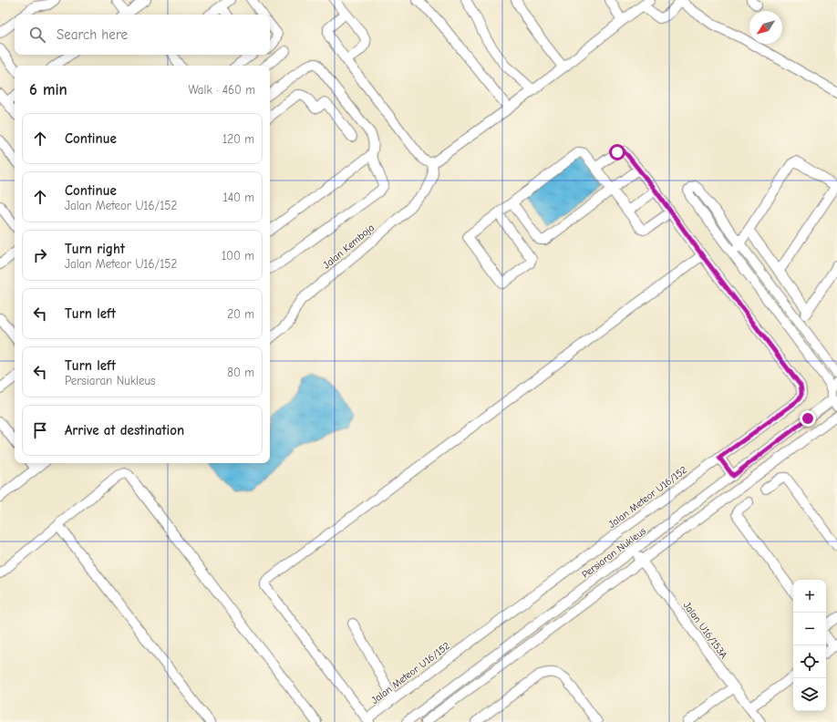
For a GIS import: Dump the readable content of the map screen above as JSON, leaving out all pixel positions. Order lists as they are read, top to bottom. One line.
{"streets":{"street":["Jalan Kemboja","Jalan Meteor U16/152","Persiaran Nukleus","Jalan U16/153A"]},"crossings":[["Persiaran Nukleus","Jalan U16/153A"]],"north":"bottom left","page":{"search":"Search here","heading":["6 min","Walk · 460 m"],"list":[["Continue","120 m"],["Continue","Jalan Meteor U16/152","140 m"],["Turn right","Jalan Meteor U16/152","100 m"],["Turn left","20 m"],["Turn left","Persiaran Nukleus","80 m"],"Arrive at destination"],"map_buttons":["+","−"]}}
